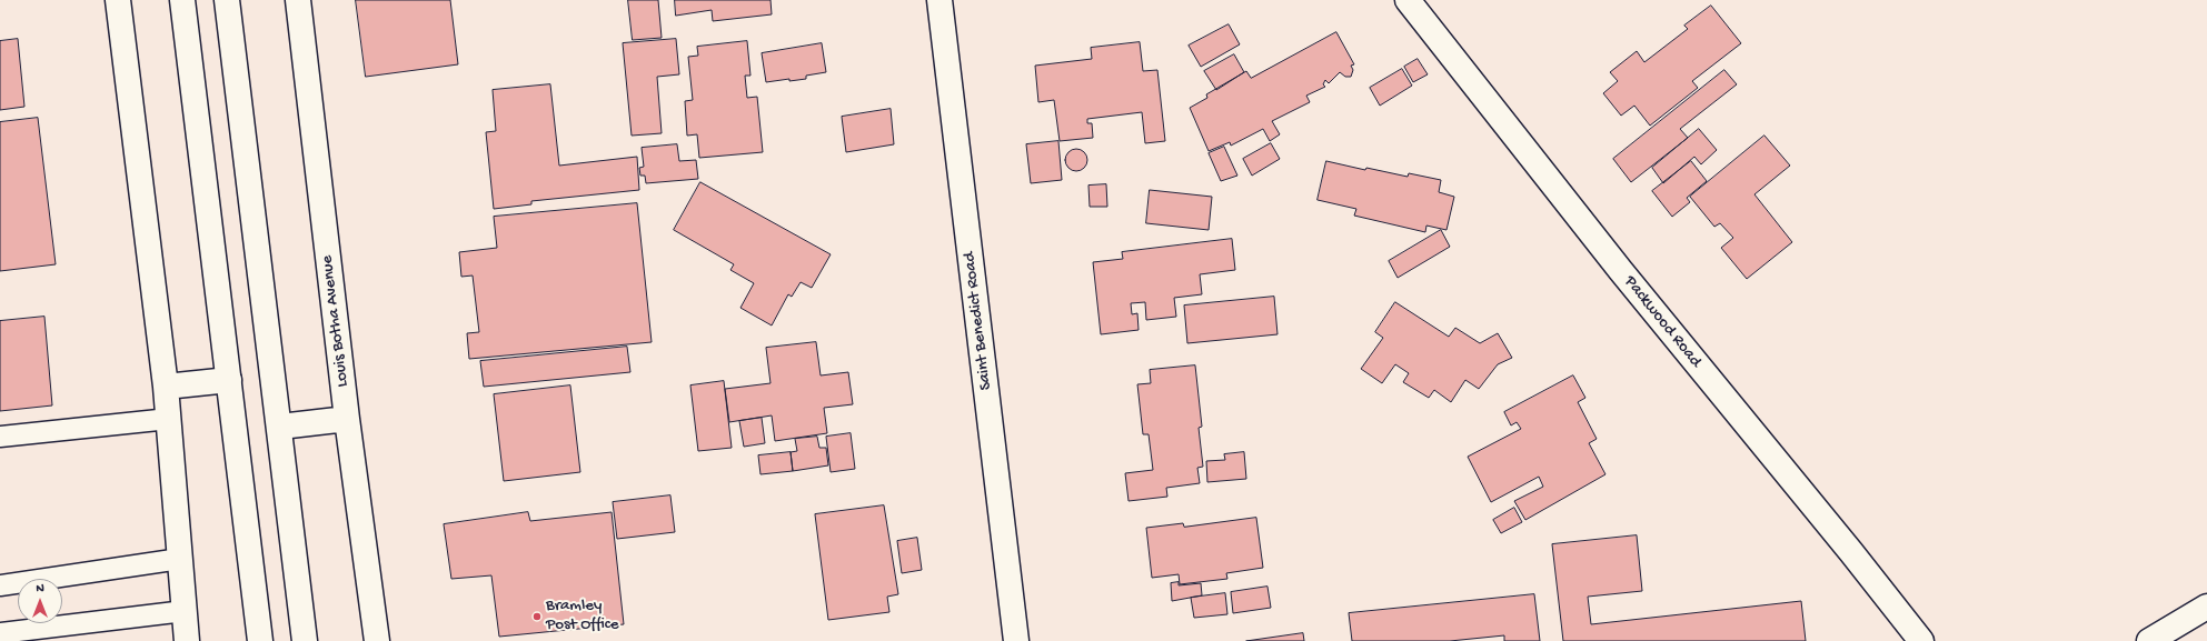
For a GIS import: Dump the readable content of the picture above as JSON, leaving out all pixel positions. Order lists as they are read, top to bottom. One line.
{"streets":{"street":["Louis Botha Avenue","Saint Benedict Road","Packwood Road"]},"places":["Bramley Post Office"],"north":"top"}
